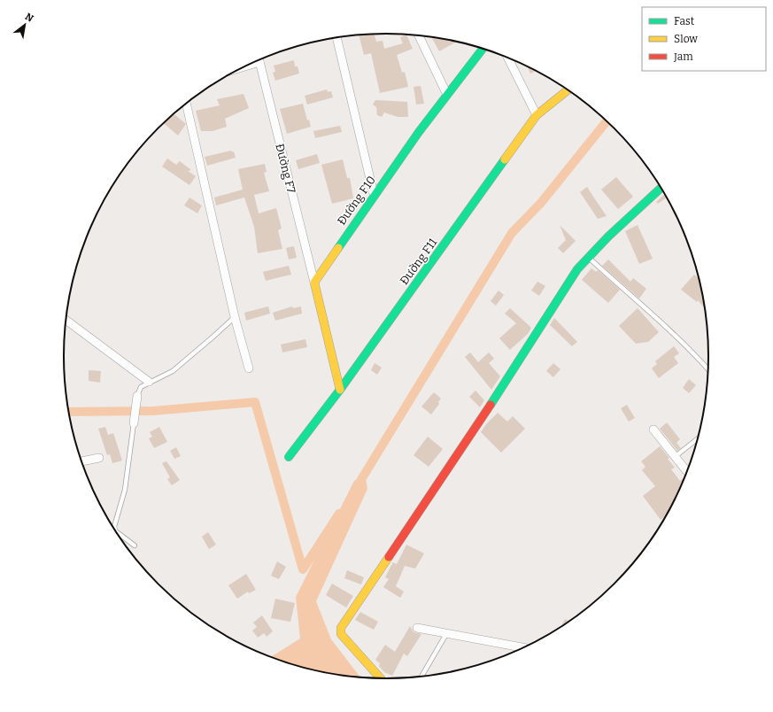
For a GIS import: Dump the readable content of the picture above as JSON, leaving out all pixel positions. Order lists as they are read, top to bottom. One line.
{"streets":{"street":["Đường F7","Đường F10","Đường F11"]},"crossings":[["Đường F7","Đường F10"]],"legend":["Fast","Slow","Jam"],"north":"top right"}
